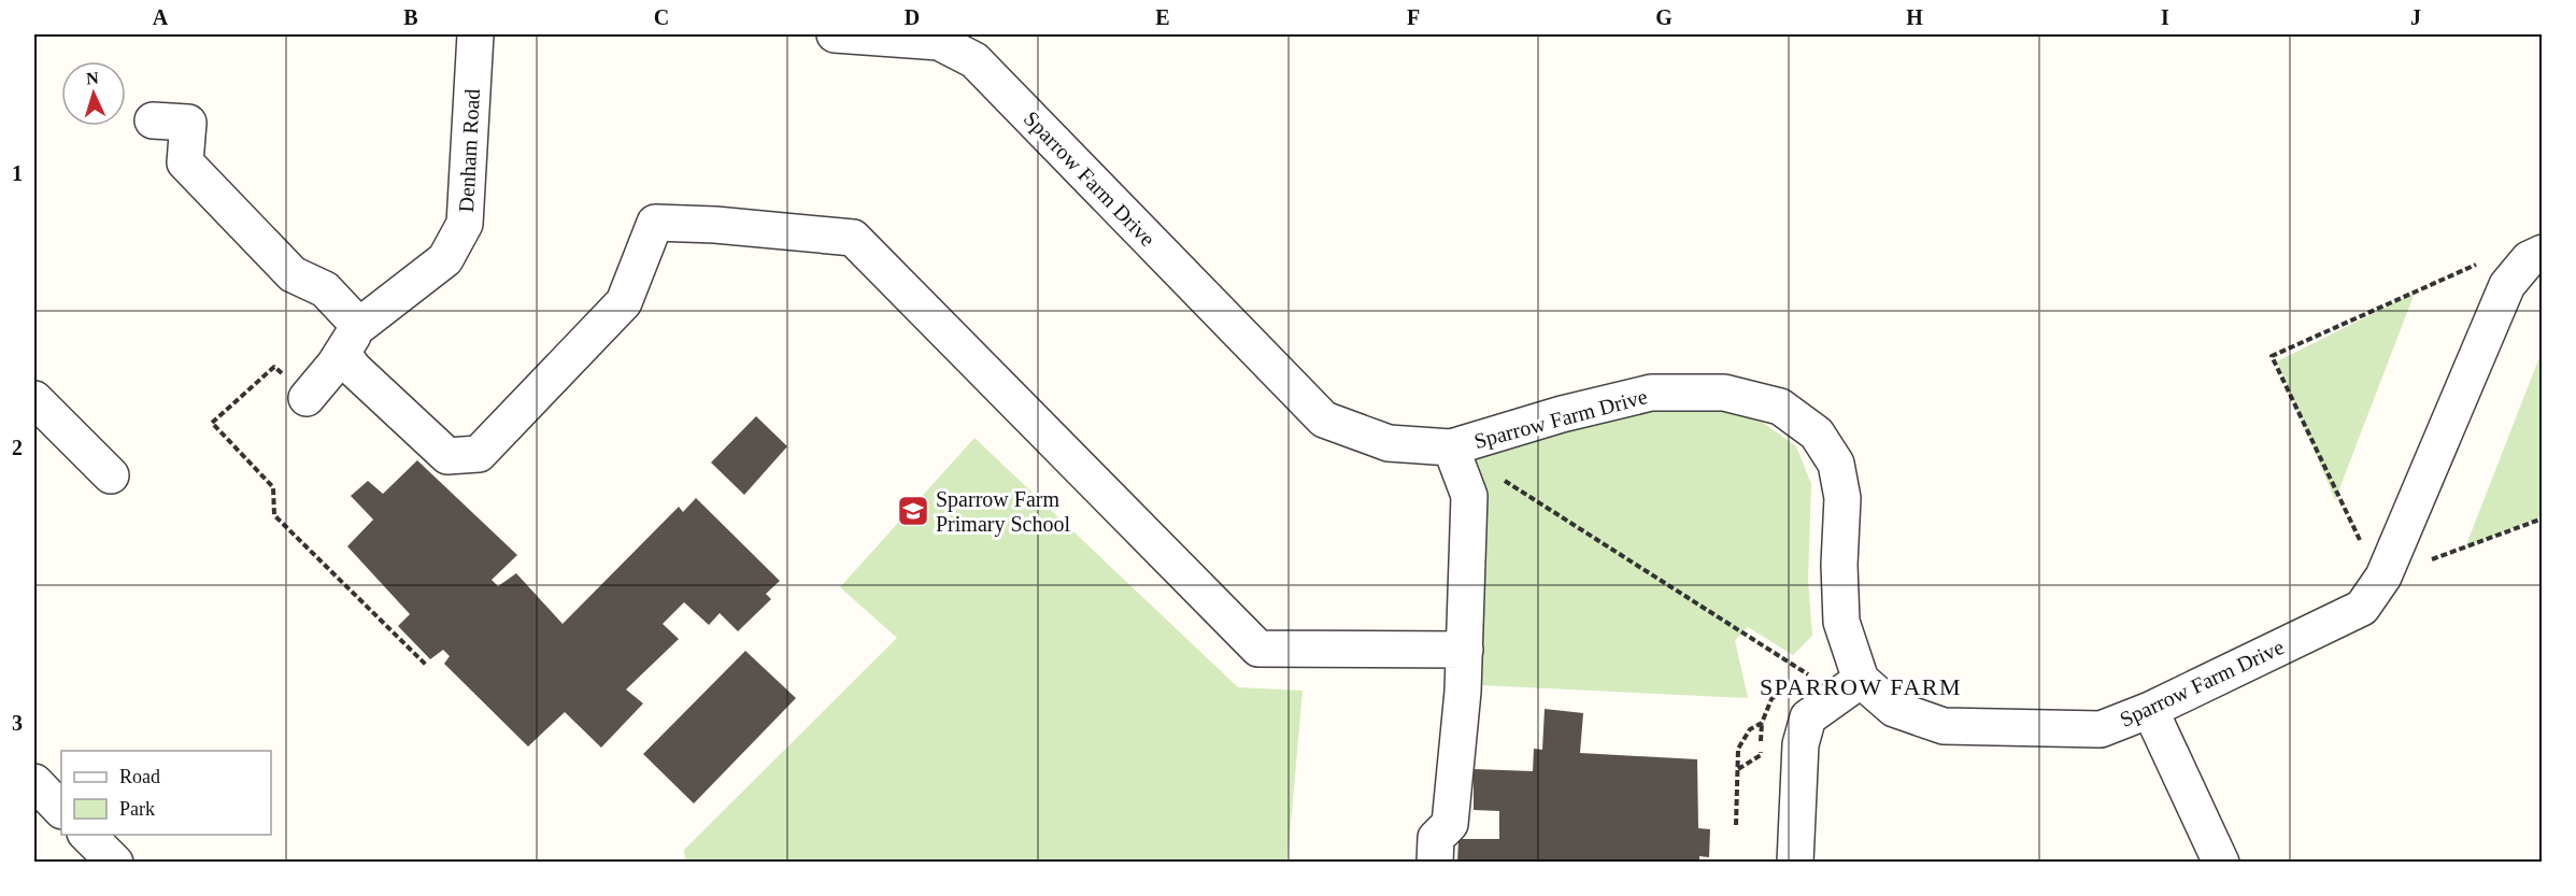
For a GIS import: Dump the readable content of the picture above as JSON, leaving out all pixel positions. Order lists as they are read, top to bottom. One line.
{"streets":{"street":["Denham Road","Sparrow Farm Drive"]},"districts":["SPARROW FARM"],"places":{"school or university":["Sparrow Farm Primary School"]},"legend":["Road","Park"],"north":"top","grid":{"columns":["A","B","C","D","E","F","G","H","I","J"],"rows":["1","2","3"]}}
